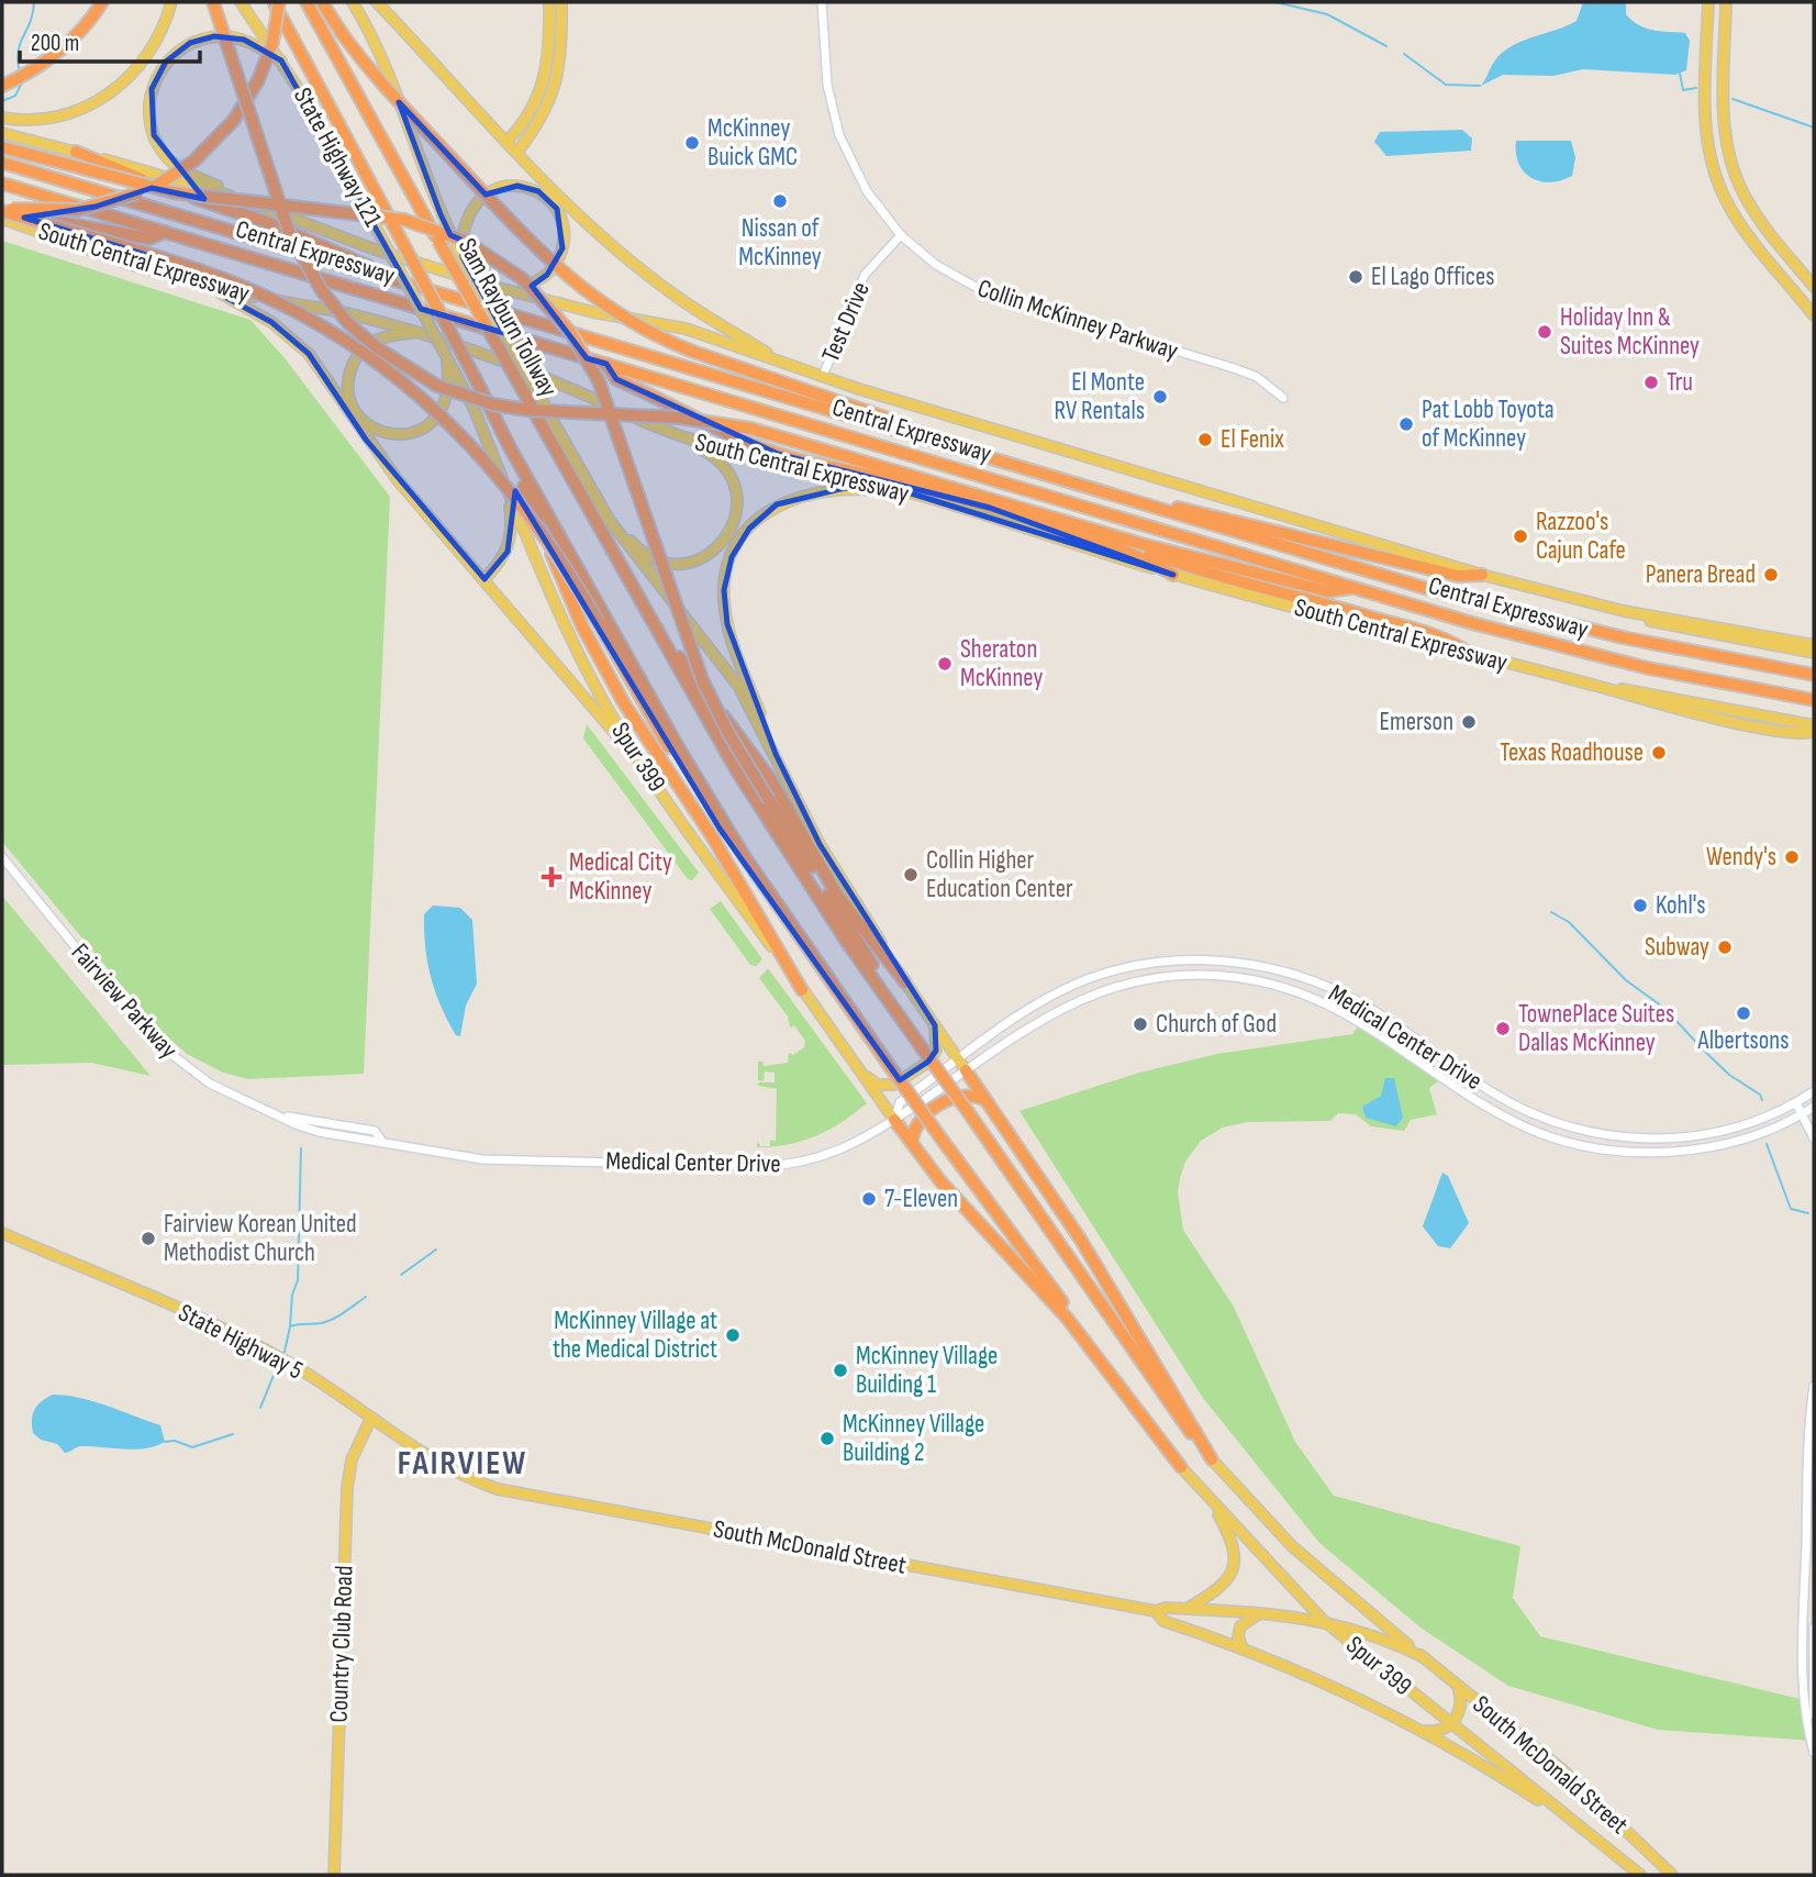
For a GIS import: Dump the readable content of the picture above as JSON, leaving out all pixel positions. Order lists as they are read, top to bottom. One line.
{"streets":{"highway":["Central Expressway","Sam Rayburn Tollway"],"main road":["State Highway 121","South Central Expressway","Spur 399","State Highway 5","South McDonald Street","Country Club Road"],"street":["Collin McKinney Parkway","Test Drive","Fairview Parkway","Medical Center Drive"]},"crossings":[["State Highway 121","Spur 399"],["Collin McKinney Parkway","Test Drive"],["Spur 399","Medical Center Drive"],["Spur 399","South McDonald Street"],["Fairview Parkway","Medical Center Drive"],["State Highway 5","South McDonald Street"],["State Highway 5","Country Club Road"]],"districts":["FAIRVIEW"],"places":{"other":["McKinney Buick GMC","Nissan of McKinney","El Lago Offices","Holiday Inn & Suites McKinney","Tru","El Monte RV Rentals","Pat Lobb Toyota of McKinney","El Fenix","Razzoo's Cajun Cafe","Panera Bread","Sheraton McKinney","Emerson","Texas Roadhouse","Wendy's","Collin Higher Education Center","Kohl's","Subway","Albertsons","Church of God","TownePlace Suites Dallas McKinney","7-Eleven","Fairview Korean United Methodist Church","McKinney Village at the Medical District","McKinney Village Building 1","McKinney Village Building 2"],"health":["Medical City McKinney"]},"scale_bar":"200 m"}
